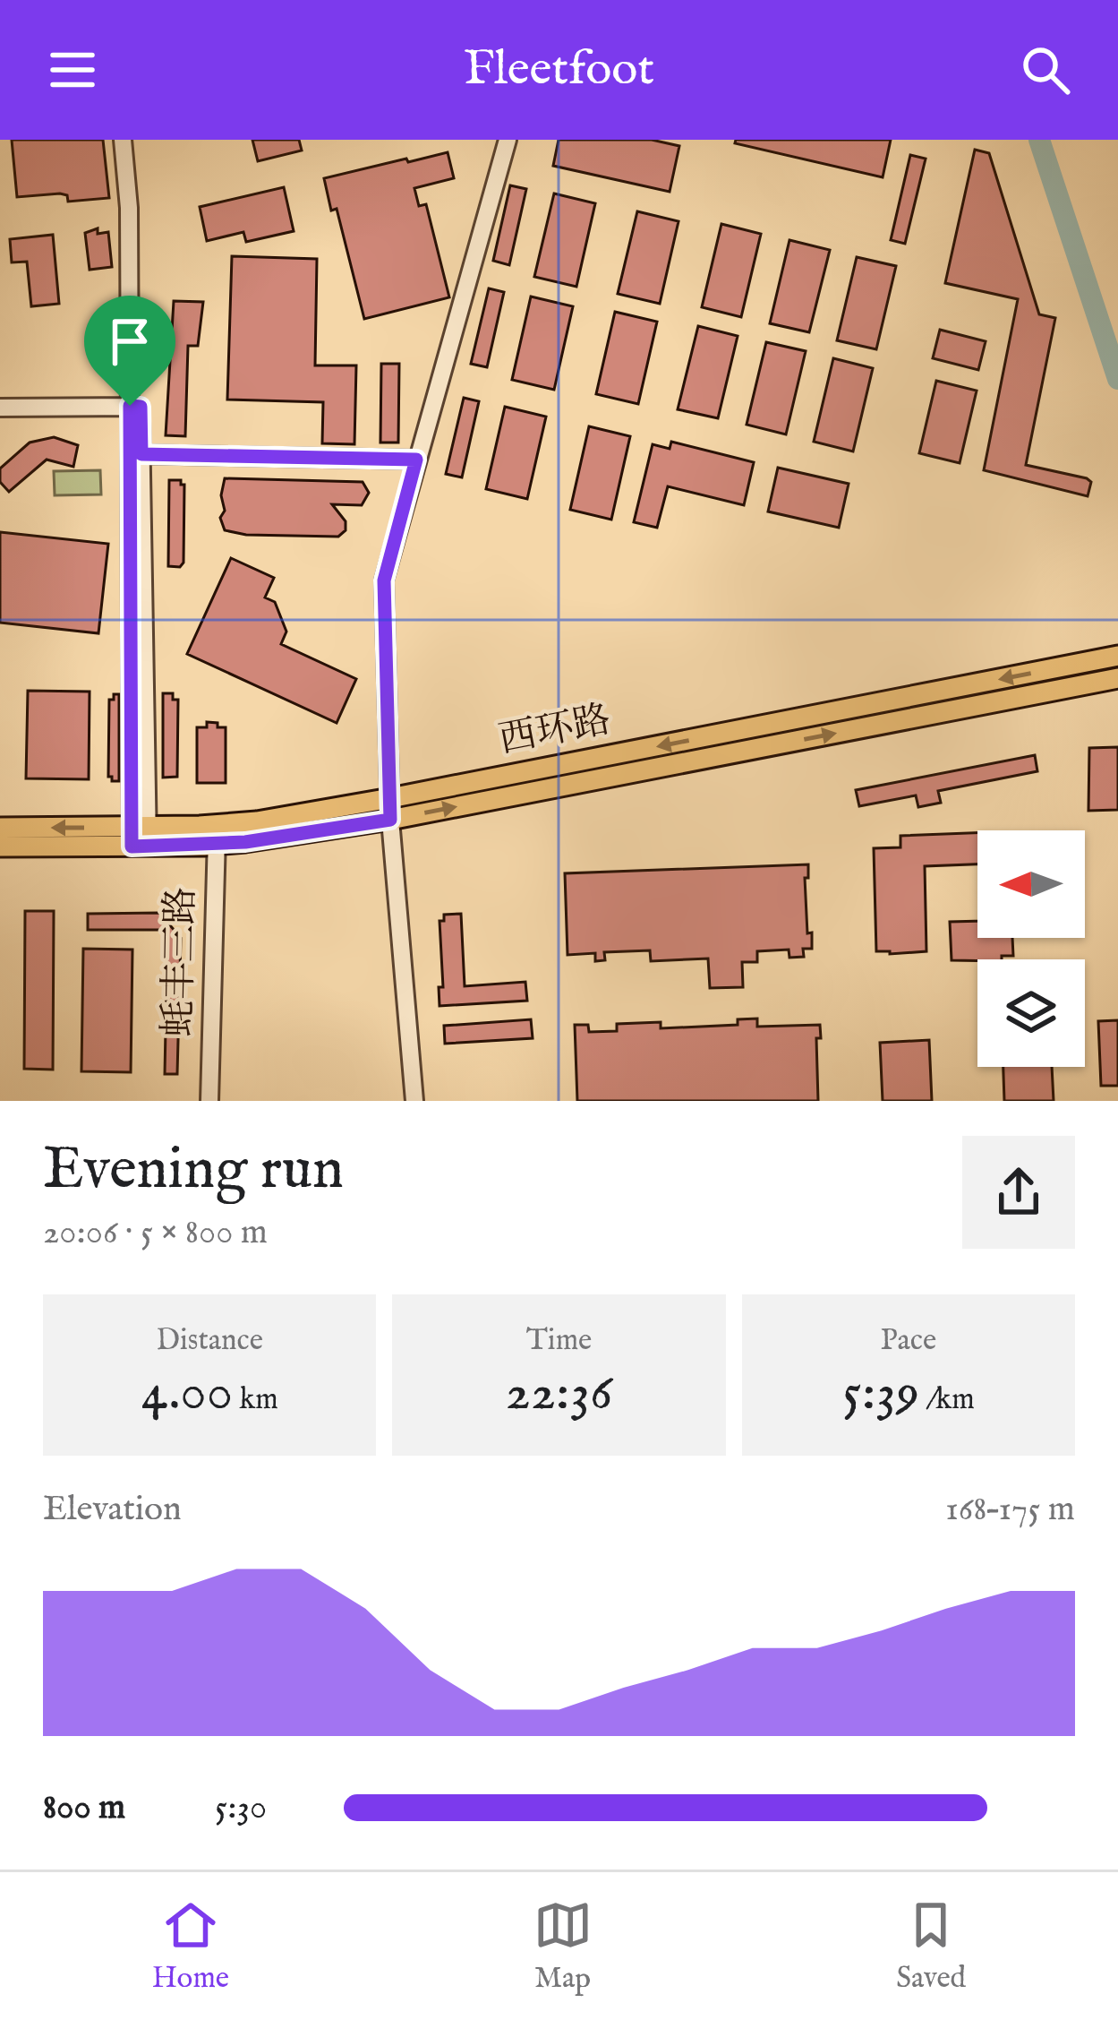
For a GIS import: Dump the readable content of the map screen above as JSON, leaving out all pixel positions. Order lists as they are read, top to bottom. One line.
{"streets":{"main road":["西环路"],"street":["蚝丰三路"]},"crossings":[["西环路","蚝丰三路"]],"north":"left","page":{"header":"Fleetfoot","heading":["Evening run","20:06 · 5 × 800 m"],"stats":[["Distance","4.00 km"],["Time","22:36"],["Pace","5:39 /km"]],"chart":["Elevation","168–175 m"],"list":[{"name":"800 m","note":"5:30"}],"tabs":["Home","Map","Saved"]}}
